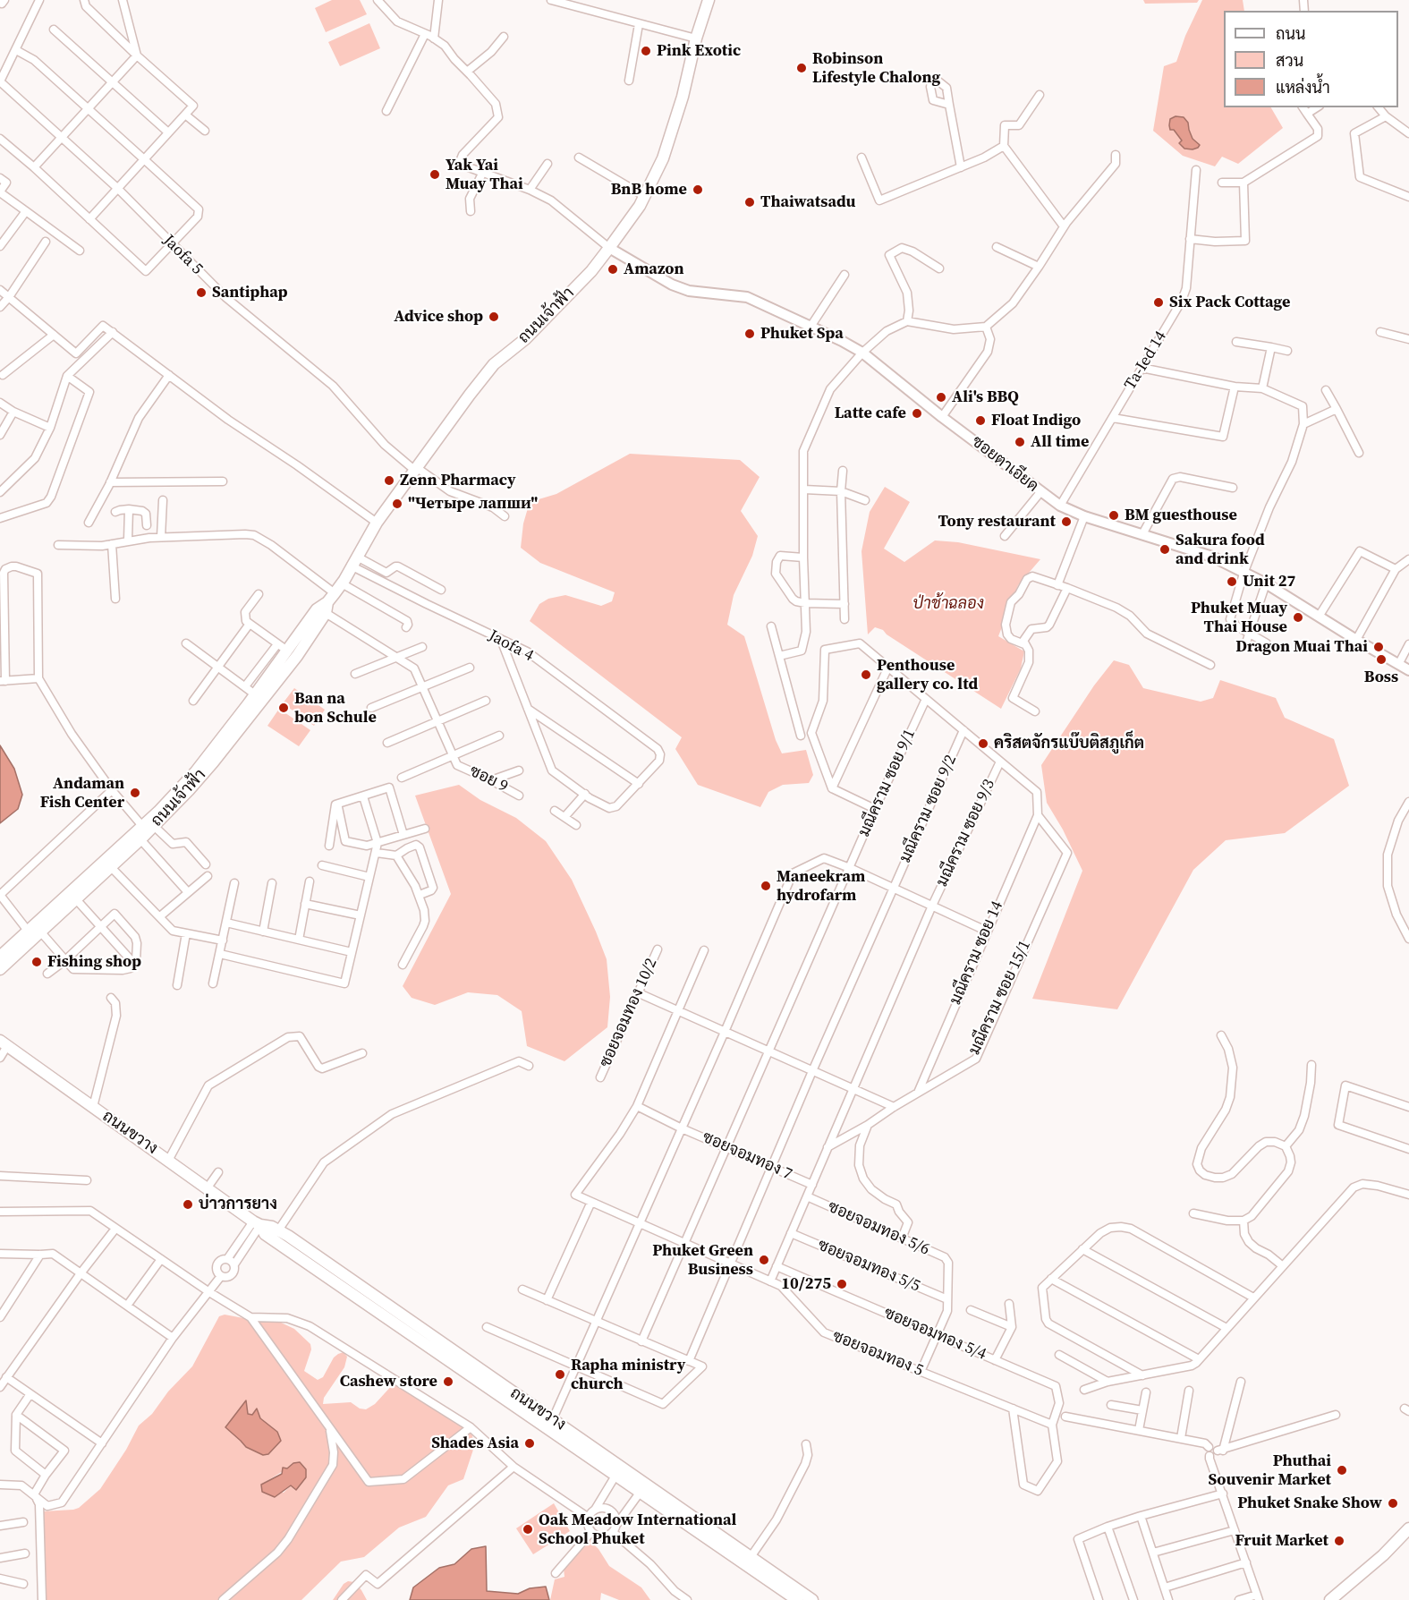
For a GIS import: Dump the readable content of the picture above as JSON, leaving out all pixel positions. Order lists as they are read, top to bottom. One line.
{"streets":{"main road":["ถนนเจ้าฟ้า","ถนนขวาง"],"street":["Jaofa 5","Ta-Ied 14","ซอยตาเอียด","Jaofa 4","ซอย 9","มณีคราม ซอย 9/1","มณีคราม ซอย 9/2","มณีคราม ซอย 9/3","มณีคราม ซอย 14","มณีคราม ซอย 15/1","ซอยจอมทอง 10/2","ซอยจอมทอง 7","ซอยจอมทอง 5/6","ซอยจอมทอง 5/5","ซอยจอมทอง 5/4","ซอยจอมทอง 5"]},"crossings":[["Jaofa 5","ถนนเจ้าฟ้า"],["ถนนเจ้าฟ้า","ซอยตาเอียด"],["ถนนเจ้าฟ้า","Jaofa 4"],["Ta-Ied 14","ซอยตาเอียด"],["มณีคราม ซอย 9/1","ซอยจอมทอง 7"],["มณีคราม ซอย 9/1","ซอยจอมทอง 5"],["มณีคราม ซอย 9/2","ซอยจอมทอง 7"],["มณีคราม ซอย 9/2","ซอยจอมทอง 5"],["มณีคราม ซอย 9/3","มณีคราม ซอย 15/1"],["มณีคราม ซอย 9/3","ซอยจอมทอง 7"],["มณีคราม ซอย 9/3","ซอยจอมทอง 5/6"],["มณีคราม ซอย 9/3","ซอยจอมทอง 5/5"],["มณีคราม ซอย 9/3","ซอยจอมทอง 5/4"],["มณีคราม ซอย 9/3","ซอยจอมทอง 5"],["มณีคราม ซอย 14","มณีคราม ซอย 15/1"],["ซอยจอมทอง 7","ซอยจอมทอง 5"],["ซอยจอมทอง 5/6","ซอยจอมทอง 5/5"],["ซอยจอมทอง 5/4","ซอยจอมทอง 5"]],"parks":["ป่าช้าฉลอง"],"places":["Pink Exotic","Robinson Lifestyle Chalong","Yak Yai Muay Thai","BnB home","Thaiwatsadu","Amazon","Santiphap","Six Pack Cottage","Advice shop","Phuket Spa","Ali's BBQ","Latte cafe","Float Indigo","All time","Zenn Pharmacy","\"Четыре лапши\"","BM guesthouse","Tony restaurant","Sakura food and drink","Unit 27","Phuket Muay Thai House","Dragon Muai Thai","Boss","Penthouse gallery co. ltd","Ban na bon Schule","คริสตจักรแบ๊บติสภูเก็ต","Andaman Fish Center","Maneekram hydrofarm","Fishing shop","บ่าวการยาง","Phuket Green Business","10/275","Rapha ministry church","Cashew store","Shades Asia","Phuthai Souvenir Market","Phuket Snake Show","Oak Meadow International School Phuket","Fruit Market"],"legend":["ถนน","สวน","แหล่งน้ำ"]}
